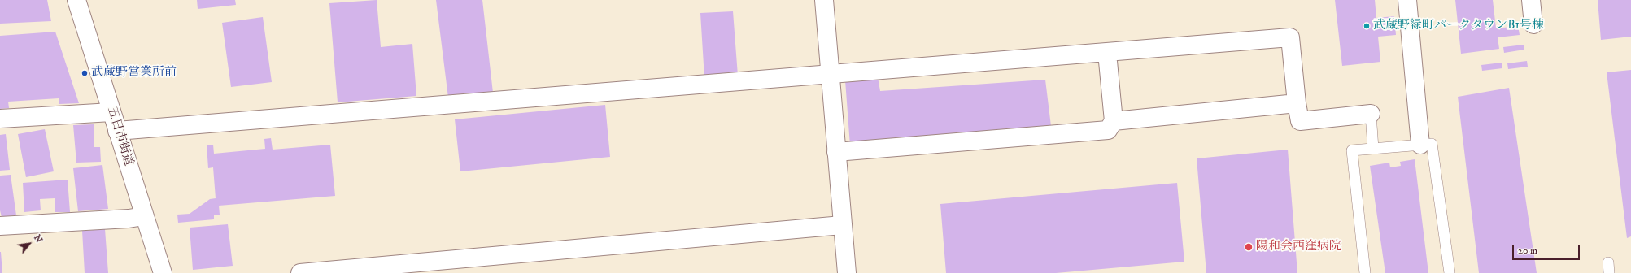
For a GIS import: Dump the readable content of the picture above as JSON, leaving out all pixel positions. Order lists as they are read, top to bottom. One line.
{"streets":{"street":["五日市街道"]},"places":["武蔵野緑町パークタウンB1号棟","武蔵野営業所前","陽和会西窪病院"],"scale_bar":"20 m","north":"top right"}
